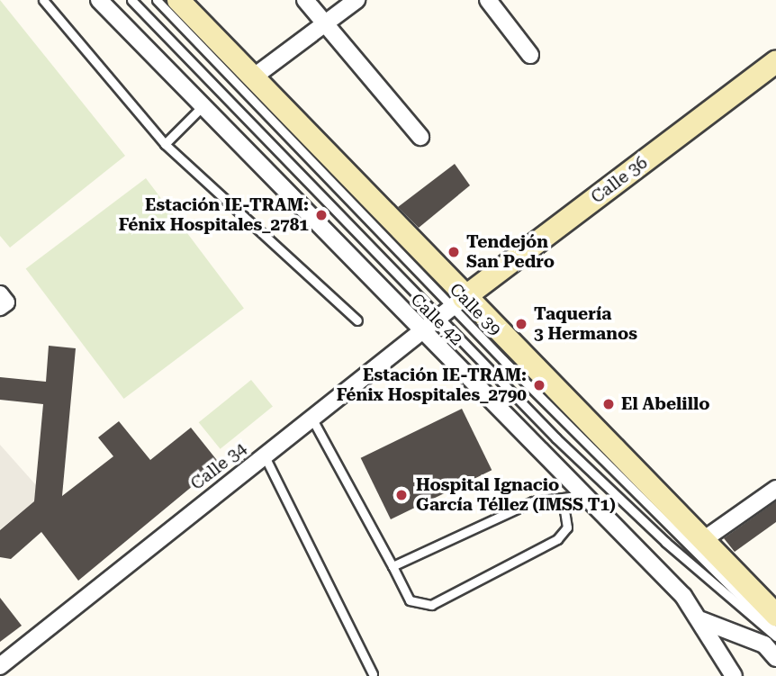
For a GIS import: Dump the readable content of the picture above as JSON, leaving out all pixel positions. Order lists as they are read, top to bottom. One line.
{"streets":{"main road":["Calle 36","Calle 39"],"street":["Calle 42","Calle 34"]},"crossings":[["Calle 36","Calle 39"],["Calle 36","Calle 34"],["Calle 39","Calle 34"],["Calle 42","Calle 34"]],"places":["Estación IE-TRAM: Fénix Hospitales_2781","Tendejón San Pedro","Taquería 3 Hermanos","Estación IE-TRAM: Fénix Hospitales_2790","El Abelillo","Hospital Ignacio García Téllez (IMSS T1)"]}
